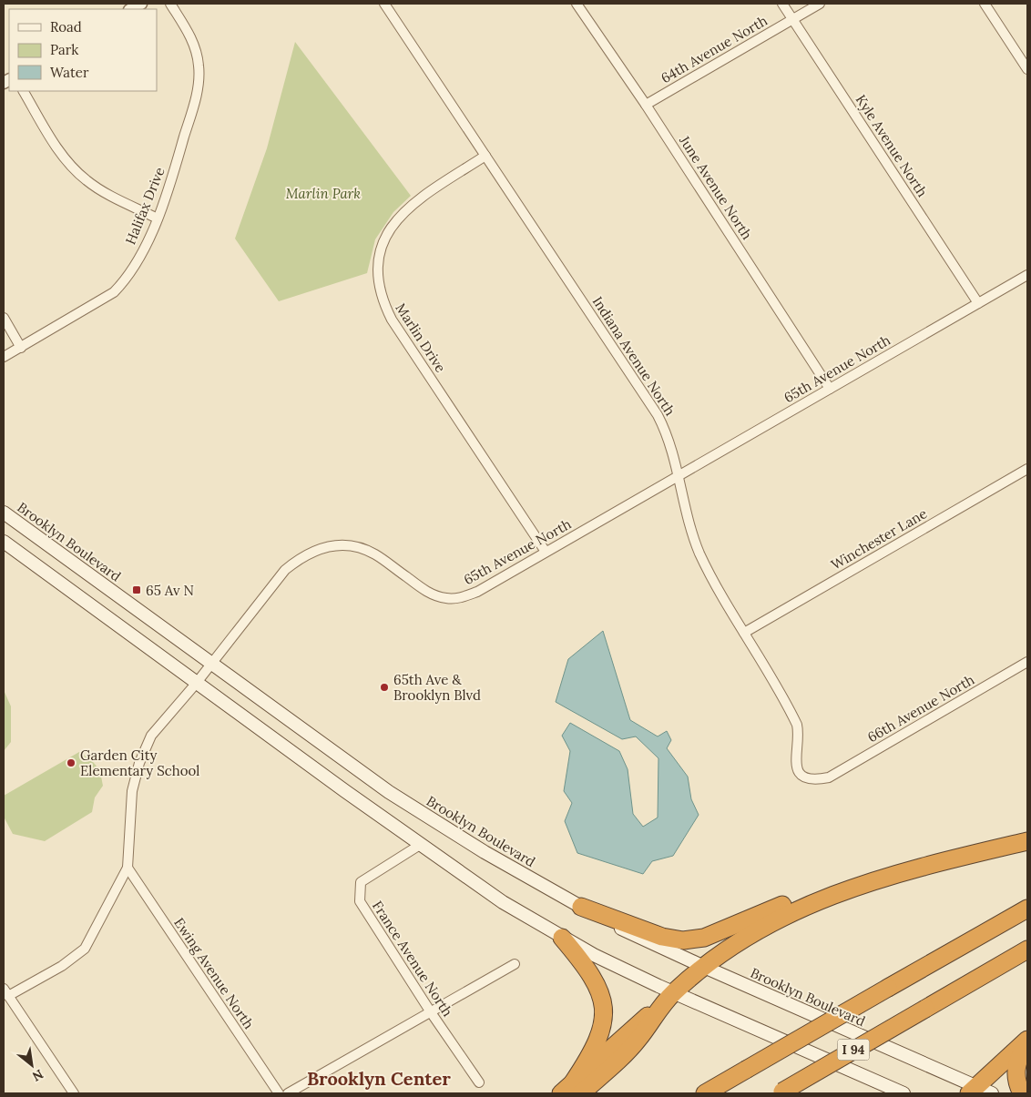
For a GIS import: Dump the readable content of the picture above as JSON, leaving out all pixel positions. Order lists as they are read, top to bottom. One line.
{"streets":{"highway":["I 94"],"main road":["Brooklyn Boulevard"],"street":["64th Avenue North","Kyle Avenue North","June Avenue North","Halifax Drive","Marlin Drive","Indiana Avenue North","65th Avenue North","Winchester Lane","66th Avenue North","France Avenue North","Ewing Avenue North"]},"crossings":[["64th Avenue North","Kyle Avenue North"],["64th Avenue North","June Avenue North"],["Kyle Avenue North","65th Avenue North"],["June Avenue North","65th Avenue North"],["Marlin Drive","Indiana Avenue North"],["Marlin Drive","65th Avenue North"],["Indiana Avenue North","65th Avenue North"],["Indiana Avenue North","Winchester Lane"],["Indiana Avenue North","66th Avenue North"],["65th Avenue North","Brooklyn Boulevard"],["65th Avenue North","Ewing Avenue North"]],"districts":["Brooklyn Center"],"parks":["Marlin Park"],"places":{"transit":["65 Av N"],"other":["65th Ave & Brooklyn Blvd","Garden City Elementary School"]},"legend":["Road","Park","Water"],"north":"bottom right"}
